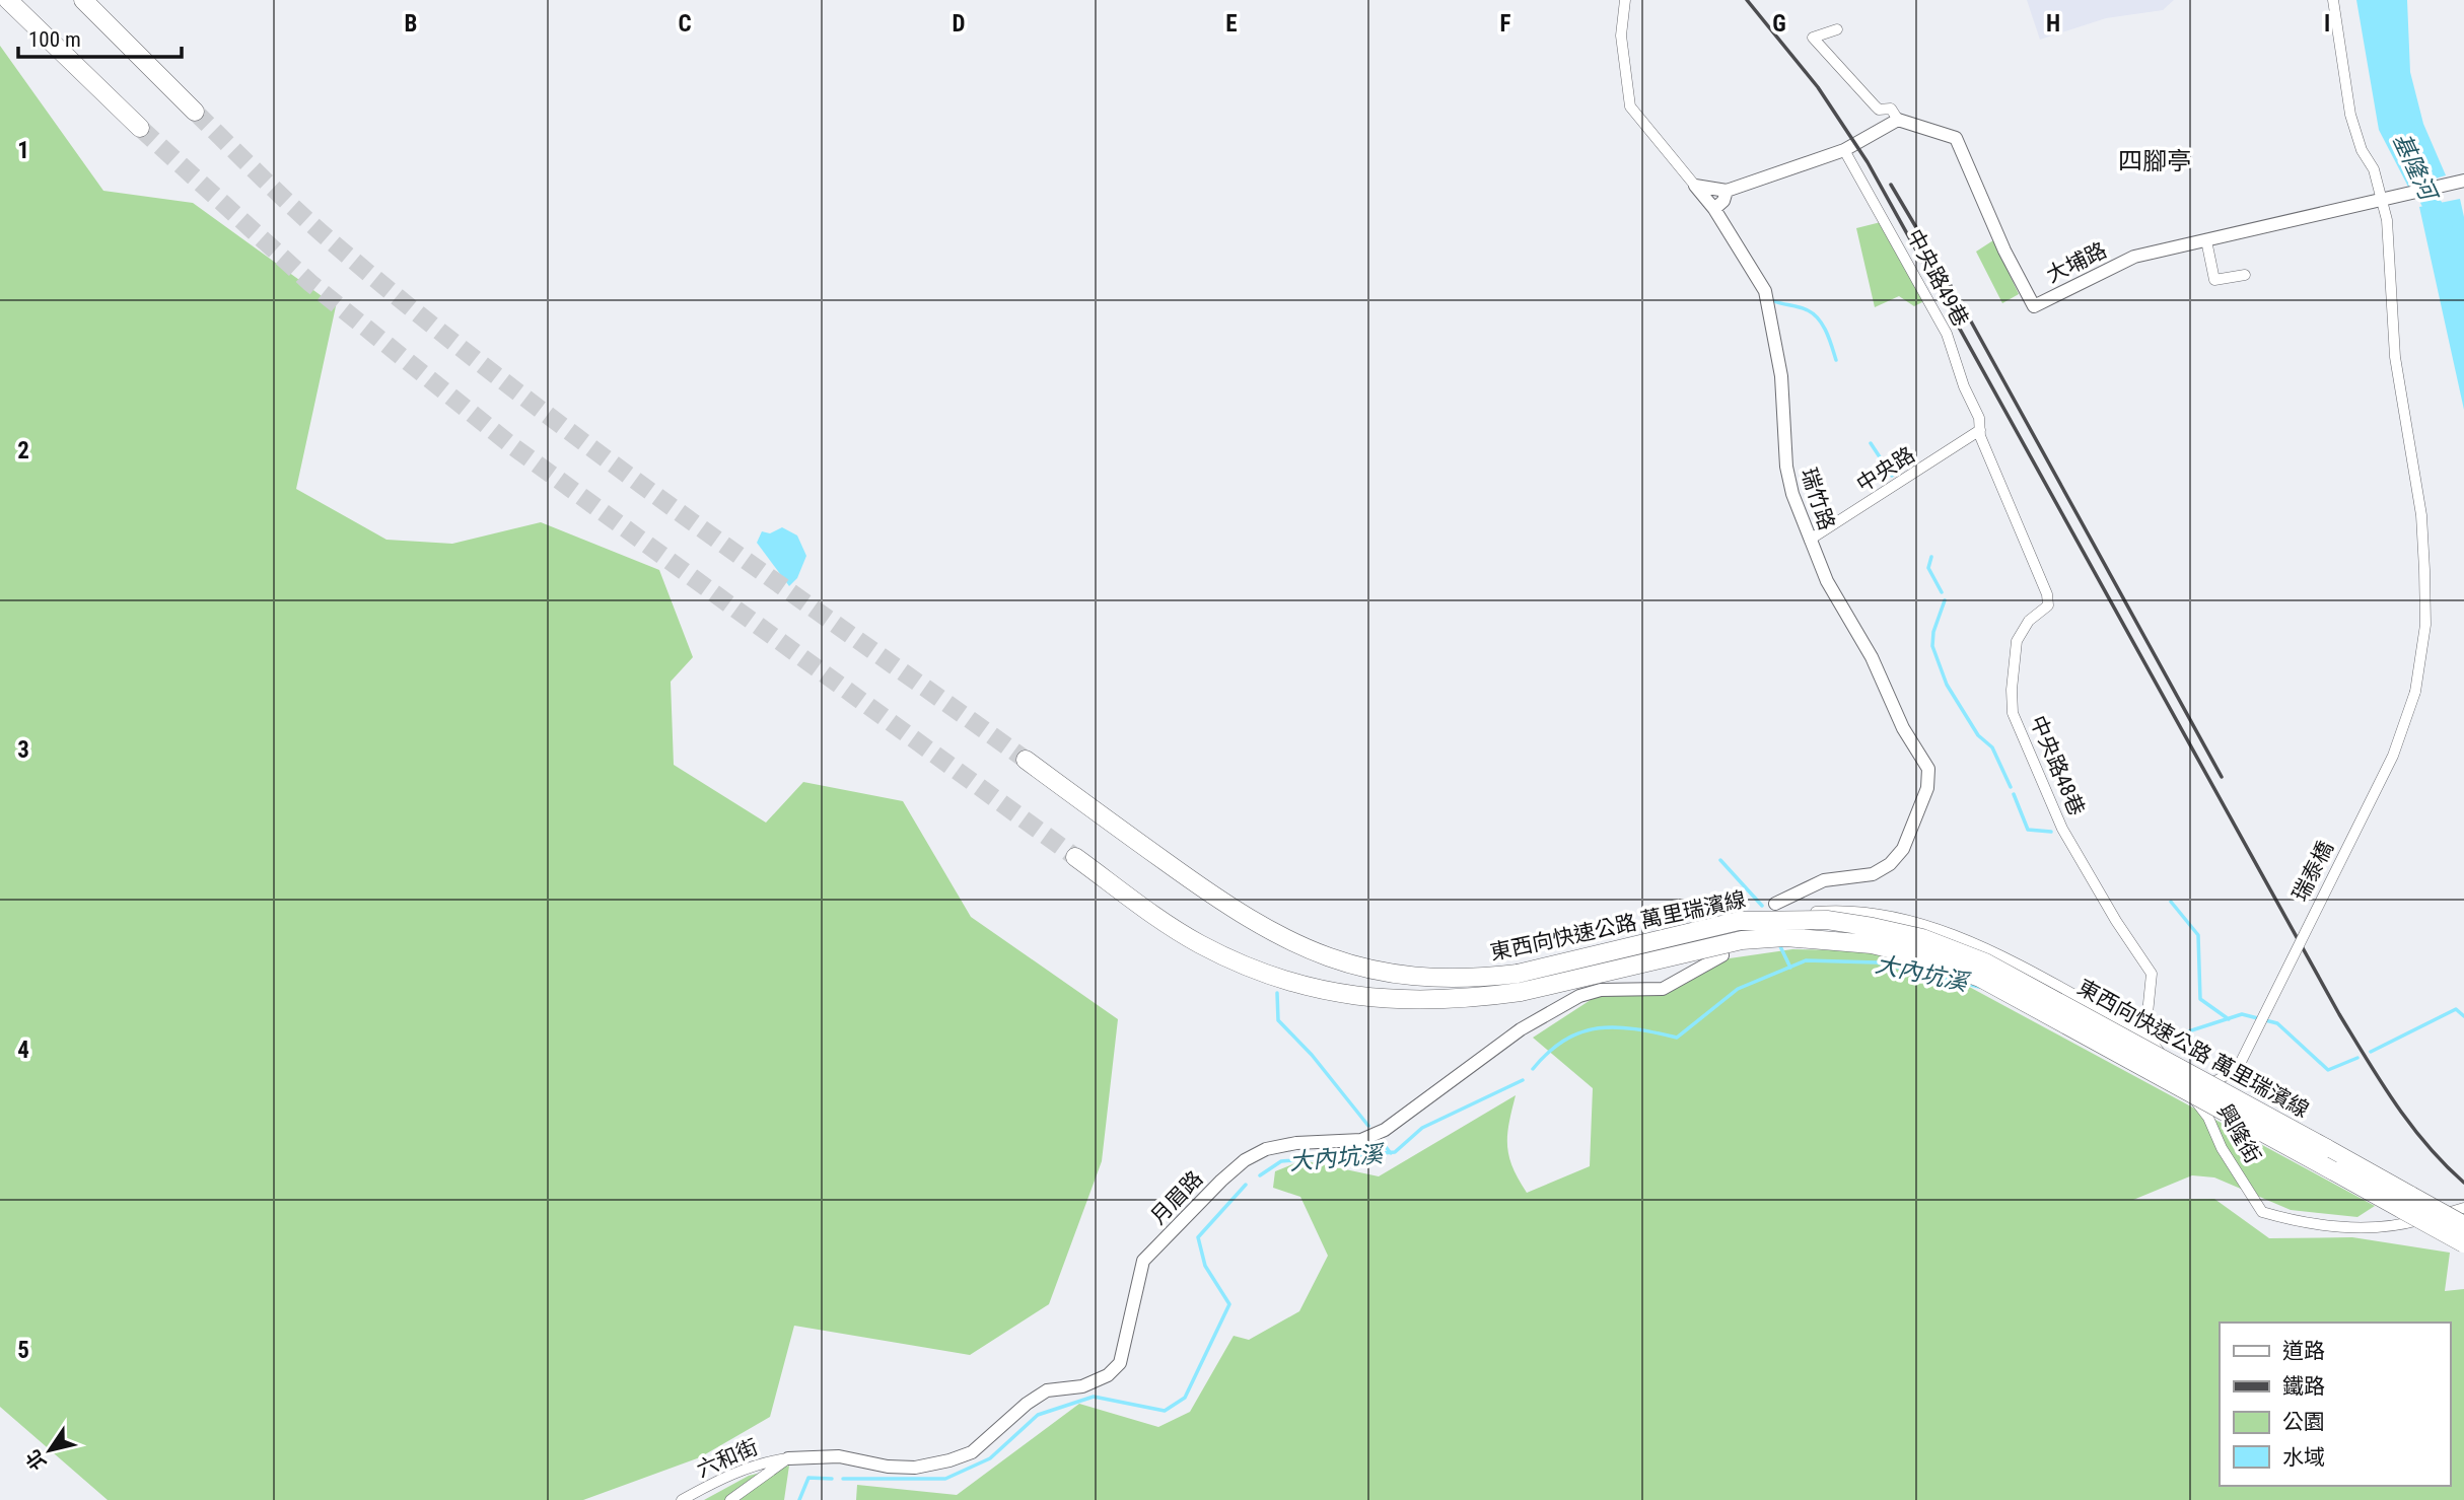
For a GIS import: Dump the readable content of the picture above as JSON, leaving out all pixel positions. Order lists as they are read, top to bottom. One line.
{"streets":{"highway":["東西向快速公路 萬里瑞濱線"],"street":["大埔路","中央路49巷","中央路","瑞竹路","中央路48巷","瑞泰橋","興隆街","月眉路","六和街"]},"crossings":[["大埔路","瑞泰橋"],["中央路49巷","中央路"],["中央路49巷","中央路48巷"],["中央路","瑞竹路"],["中央路","中央路48巷"],["中央路48巷","興隆街"],["月眉路","六和街"]],"districts":["四腳亭"],"water":["基隆河","大內坑溪"],"legend":["道路","鐵路","公園","水域"],"scale_bar":"100 m","north":"bottom left","grid":{"columns":["B","C","D","E","F","G","H","I"],"rows":["1","2","3","4","5"]}}
